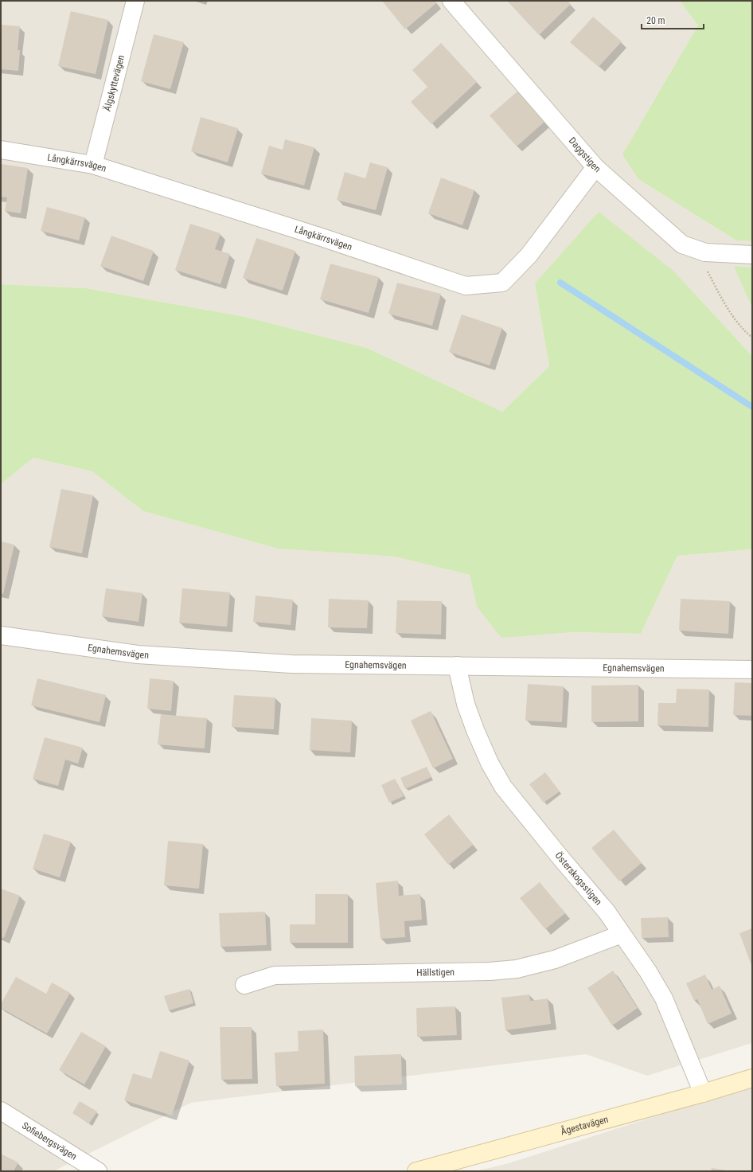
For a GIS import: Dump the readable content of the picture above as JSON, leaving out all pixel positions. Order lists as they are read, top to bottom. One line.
{"streets":{"main road":["Ågestavägen"],"street":["Älgskyttevägen","Daggstigen","Långkärrsvägen","Egnahemsvägen","Österskogsstigen","Hällstigen","Sofiebergsvägen"]},"crossings":[["Älgskyttevägen","Långkärrsvägen"],["Daggstigen","Långkärrsvägen"],["Egnahemsvägen","Österskogsstigen"],["Österskogsstigen","Hällstigen"],["Österskogsstigen","Ågestavägen"]],"scale_bar":"20 m"}
